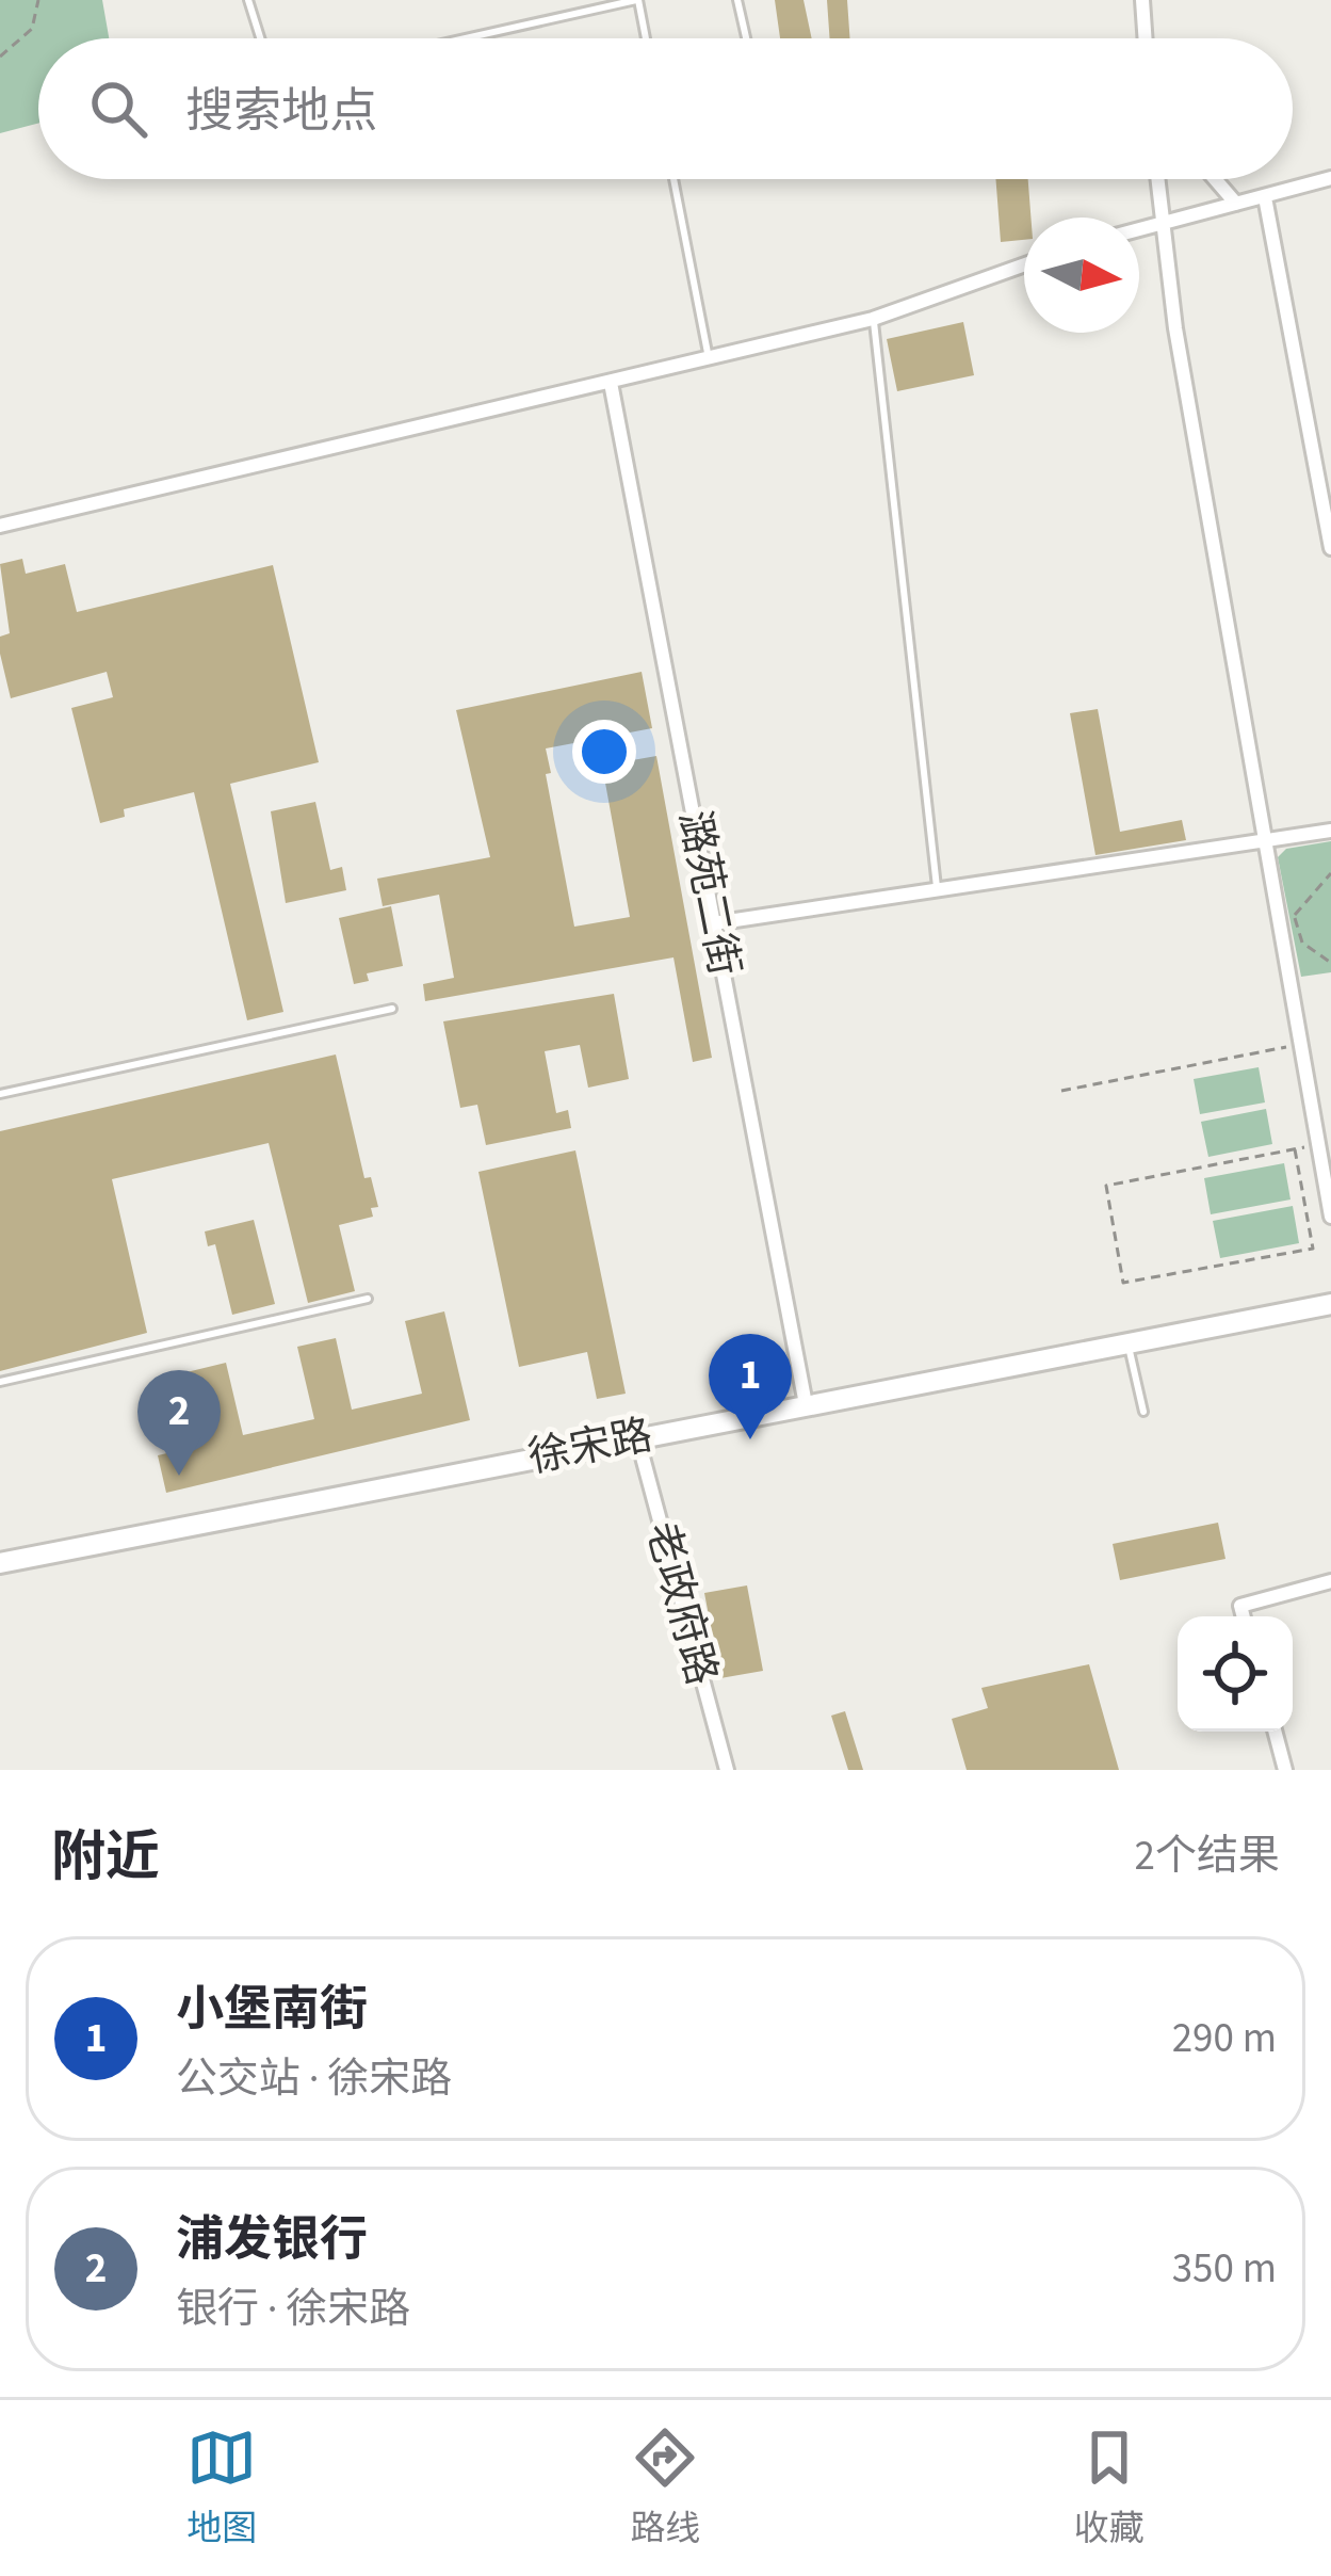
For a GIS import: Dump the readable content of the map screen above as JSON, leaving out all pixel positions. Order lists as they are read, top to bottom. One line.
{"streets":{"street":["潞苑二街","徐宋路","老政府路"]},"crossings":[["潞苑二街","徐宋路"],["徐宋路","老政府路"]],"north":"right","page":{"search":"搜索地点","pins":["1","2"],"heading":["附近","2个结果"],"list":[{"mark":"1","name":"小堡南街","note":"公交站 · 徐宋路","value":"290 m"},{"mark":"2","name":"浦发银行","note":"银行 · 徐宋路","value":"350 m"}],"nav":["地图","路线","收藏"]}}
